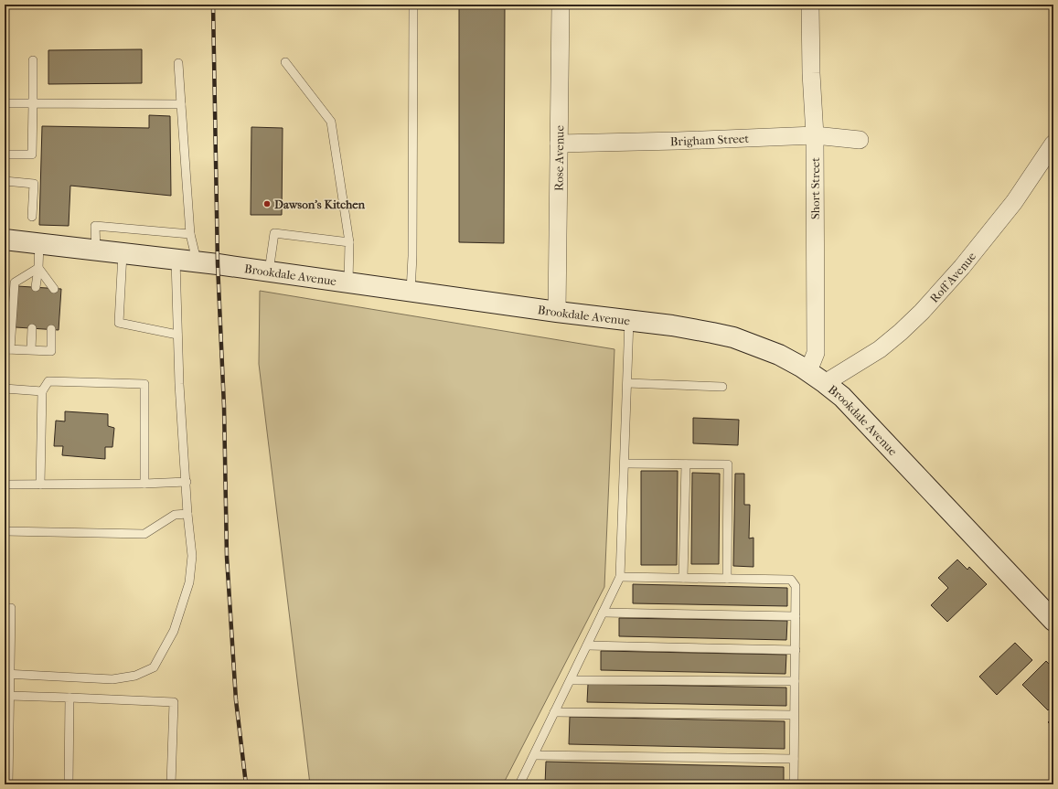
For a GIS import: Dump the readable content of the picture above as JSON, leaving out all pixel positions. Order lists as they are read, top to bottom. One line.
{"streets":{"street":["Brigham Street","Rose Avenue","Short Street","Brookdale Avenue","Roff Avenue"]},"crossings":[["Brigham Street","Rose Avenue"],["Brigham Street","Short Street"],["Rose Avenue","Brookdale Avenue"],["Short Street","Brookdale Avenue"],["Brookdale Avenue","Roff Avenue"]],"places":["Dawson's Kitchen"]}
